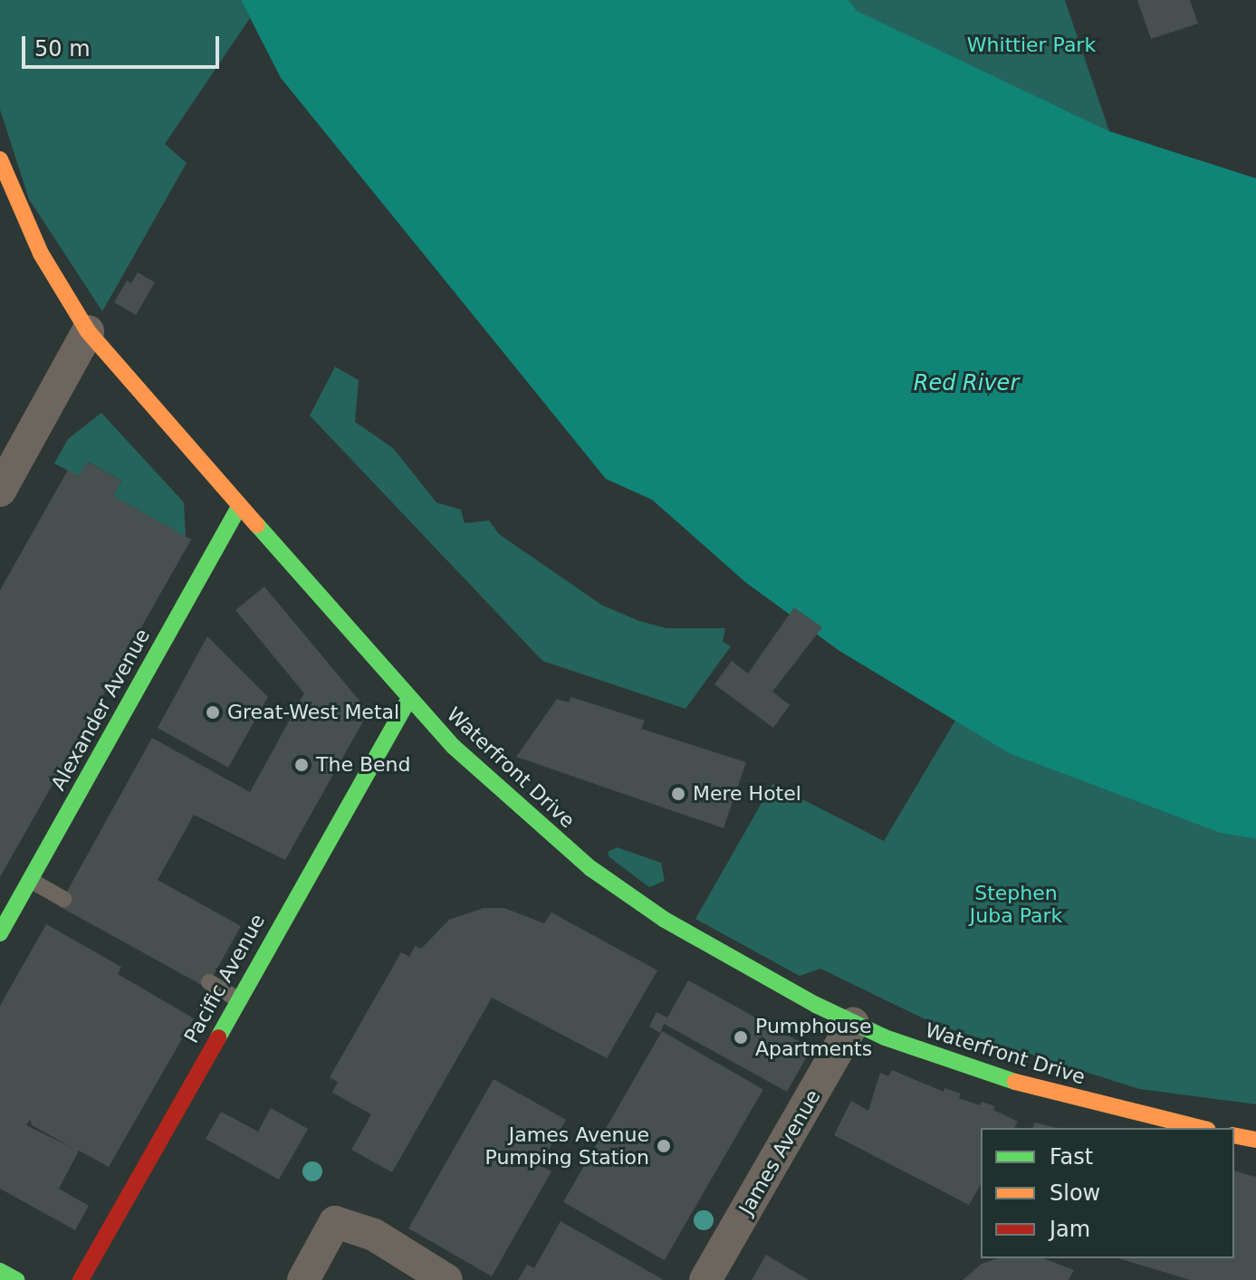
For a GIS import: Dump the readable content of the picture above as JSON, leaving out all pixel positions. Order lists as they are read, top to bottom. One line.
{"streets":{"street":["Alexander Avenue","Waterfront Drive","Pacific Avenue","James Avenue"]},"crossings":[["Alexander Avenue","Waterfront Drive"],["Waterfront Drive","Pacific Avenue"],["Waterfront Drive","James Avenue"]],"water":["Red River"],"parks":["Whittier Park","Stephen Juba Park"],"places":["Great-West Metal","The Bend","Mere Hotel","Pumphouse Apartments","James Avenue Pumping Station"],"legend":["Fast","Slow","Jam"],"scale_bar":"50 m"}
